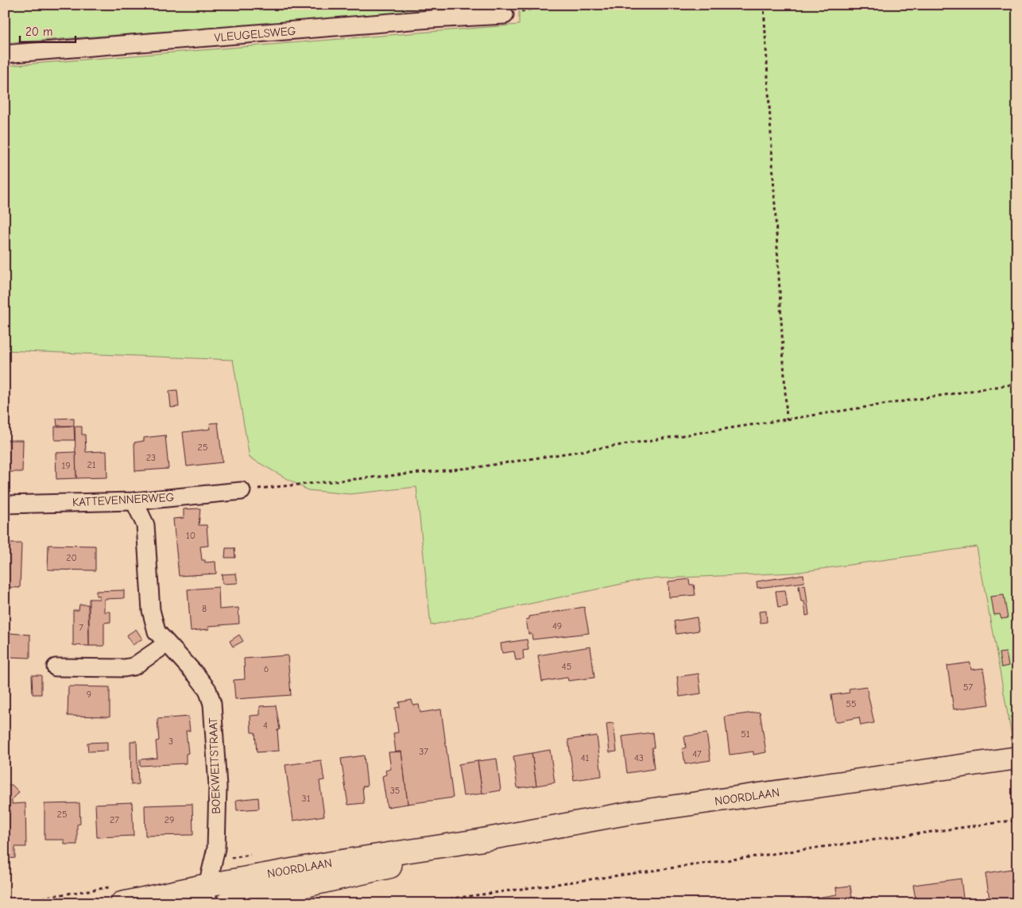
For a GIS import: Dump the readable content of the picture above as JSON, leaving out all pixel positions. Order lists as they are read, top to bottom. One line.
{"streets":{"main road":["NOORDLAAN"],"street":["VLEUGELSWEG","KATTEVENNERWEG","BOEKWEITSTRAAT"]},"crossings":[["KATTEVENNERWEG","BOEKWEITSTRAAT"],["BOEKWEITSTRAAT","NOORDLAAN"]],"house_numbers":["25","23","21","19","10","20","8","49","7","45","6","57","9","55","4","51","3","37","47","41","43","35","31","25","27","29"],"scale_bar":"20 m"}
